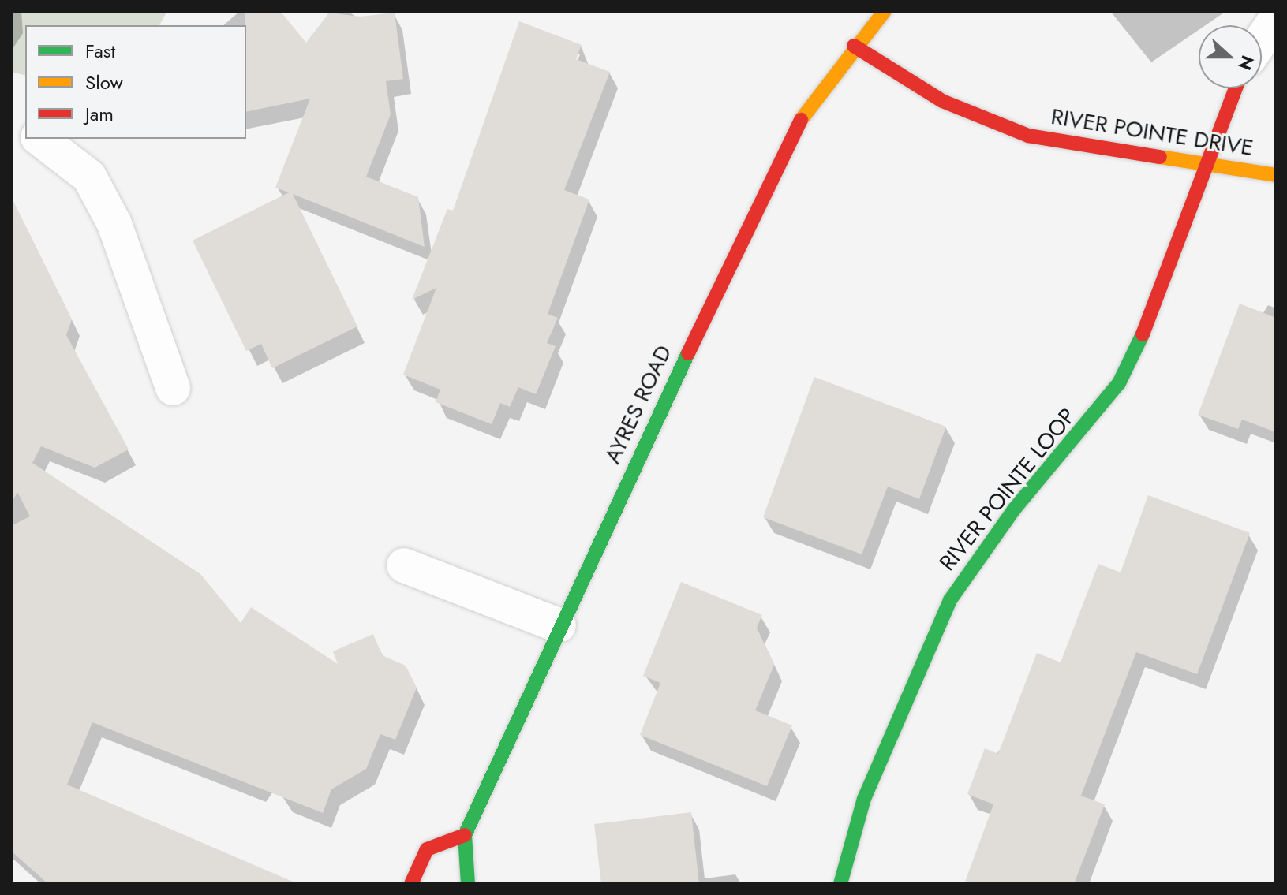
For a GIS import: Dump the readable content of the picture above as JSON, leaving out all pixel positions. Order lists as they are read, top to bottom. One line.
{"streets":{"street":["RIVER POINTE DRIVE","AYRES ROAD","RIVER POINTE LOOP"]},"crossings":[["RIVER POINTE DRIVE","AYRES ROAD"],["RIVER POINTE DRIVE","RIVER POINTE LOOP"]],"legend":["Fast","Slow","Jam"],"north":"right"}
